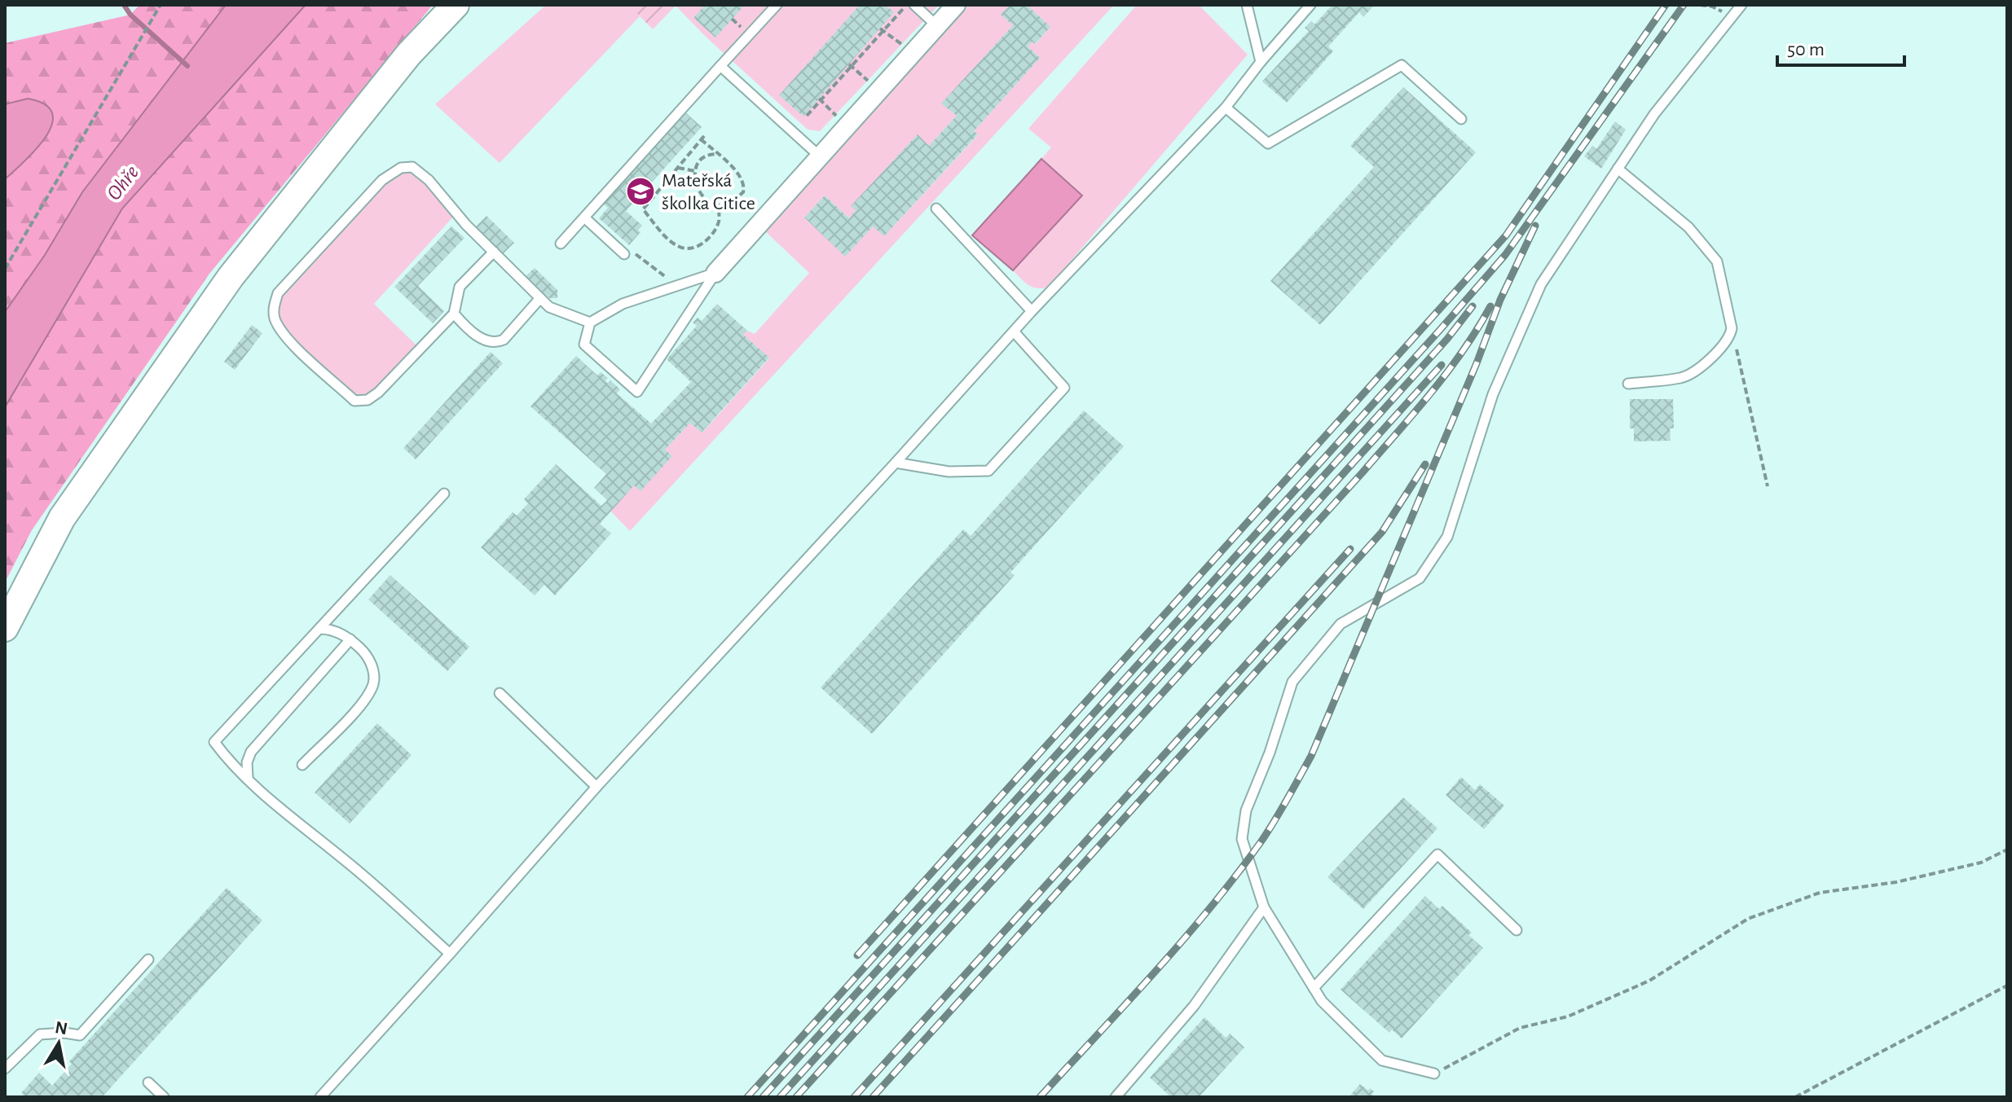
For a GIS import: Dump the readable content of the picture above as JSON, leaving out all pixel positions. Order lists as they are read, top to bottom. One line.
{"water":["Ohře"],"places":{"school or university":["Mateřská školka Citice"]},"scale_bar":"50 m","north":"top"}
